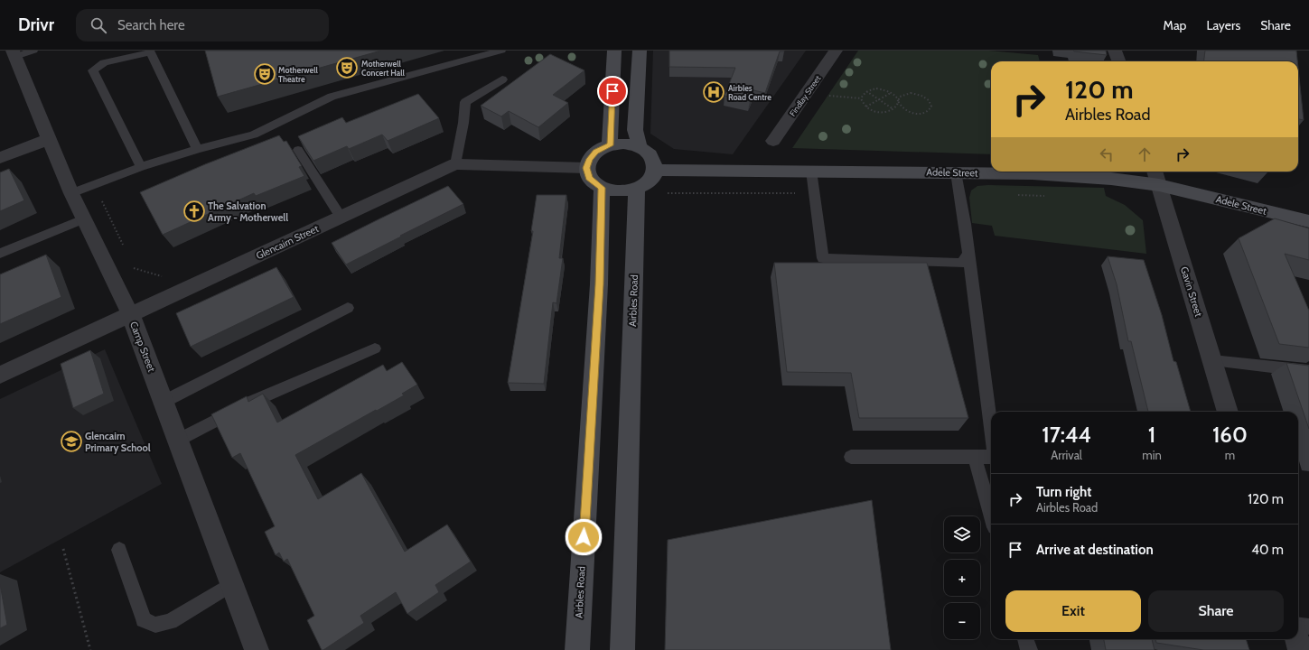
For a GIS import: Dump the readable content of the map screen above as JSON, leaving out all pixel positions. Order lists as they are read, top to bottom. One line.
{"streets":{"main road":["Adele Street","Airbles Road"],"street":["Findlay Street","Glencairn Street","Gavin Street","Camp Street"]},"crossings":[["Adele Street","Glencairn Street"],["Adele Street","Gavin Street"],["Adele Street","Airbles Road"],["Glencairn Street","Airbles Road"],["Glencairn Street","Camp Street"]],"places":{"theatre":["Motherwell Concert Hall","Motherwell Theatre"],"hospital":["Airbles Road Centre"],"church":["The Salvation Army - Motherwell"],"school or university":["Glencairn Primary School"]},"page":{"header":"Drivr","search":"Search here","nav":["Map","Layers","Share"],"turn":["120 m","Airbles Road"],"eta":["17:44","Arrival","1","min","160","m"],"list":[{"name":"Turn right","note":"Airbles Road","value":"120 m"},{"name":"Arrive at destination","value":"40 m"}],"map_buttons":["+","−"],"buttons":["Exit","Share"]}}
